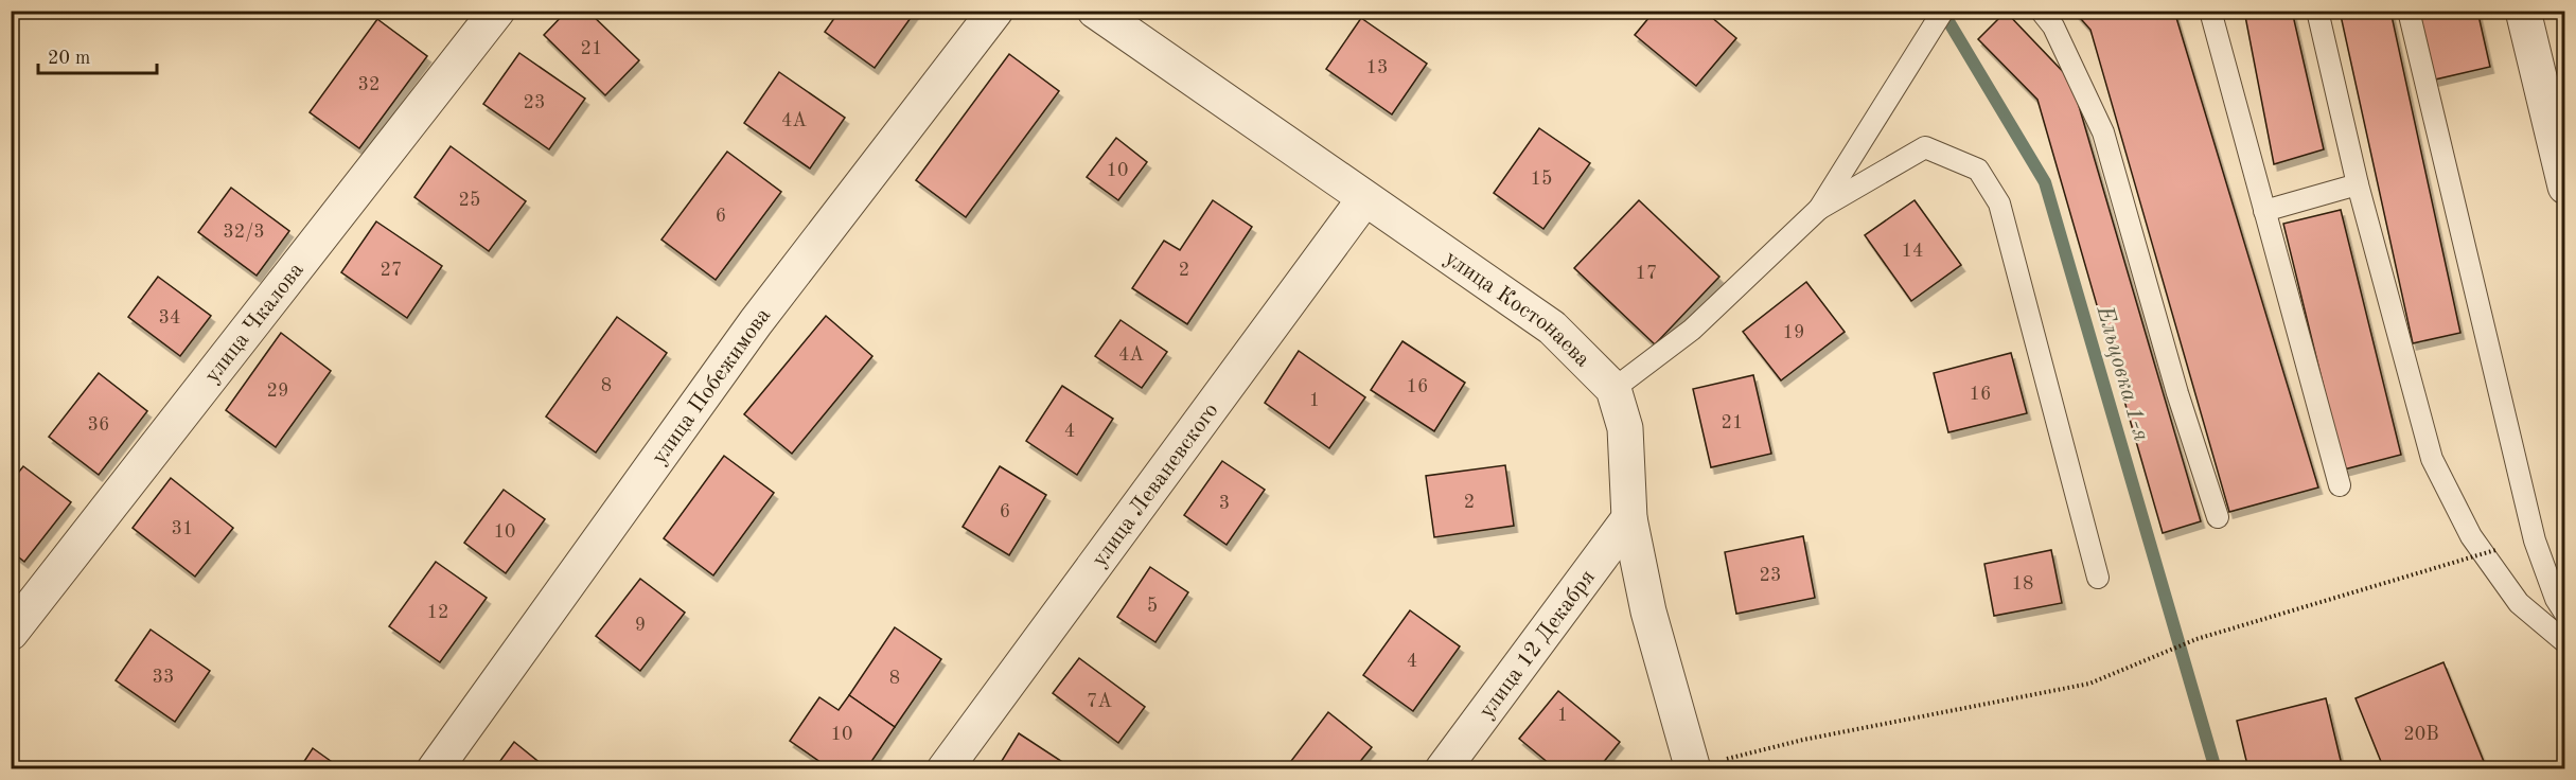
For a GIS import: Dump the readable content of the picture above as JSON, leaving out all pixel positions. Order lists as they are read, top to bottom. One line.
{"streets":{"street":["улица Костонаева","улица Чкалова","улица Побежимова","улица Леваневского","улица 12 Декабря"]},"crossings":[["улица Костонаева","улица Леваневского"],["улица Костонаева","улица 12 Декабря"]],"water":["Ельцовка 1-я"],"house_numbers":["21","13","32","23","4А","10","15","25","6","32/3","14","27","2","17","34","19","4А","8","16","29","16","1","21","36","4","2","3","6","31","10","23","18","5","12","9","4","33","8","7А","1","10","20В"],"scale_bar":"20 m"}
